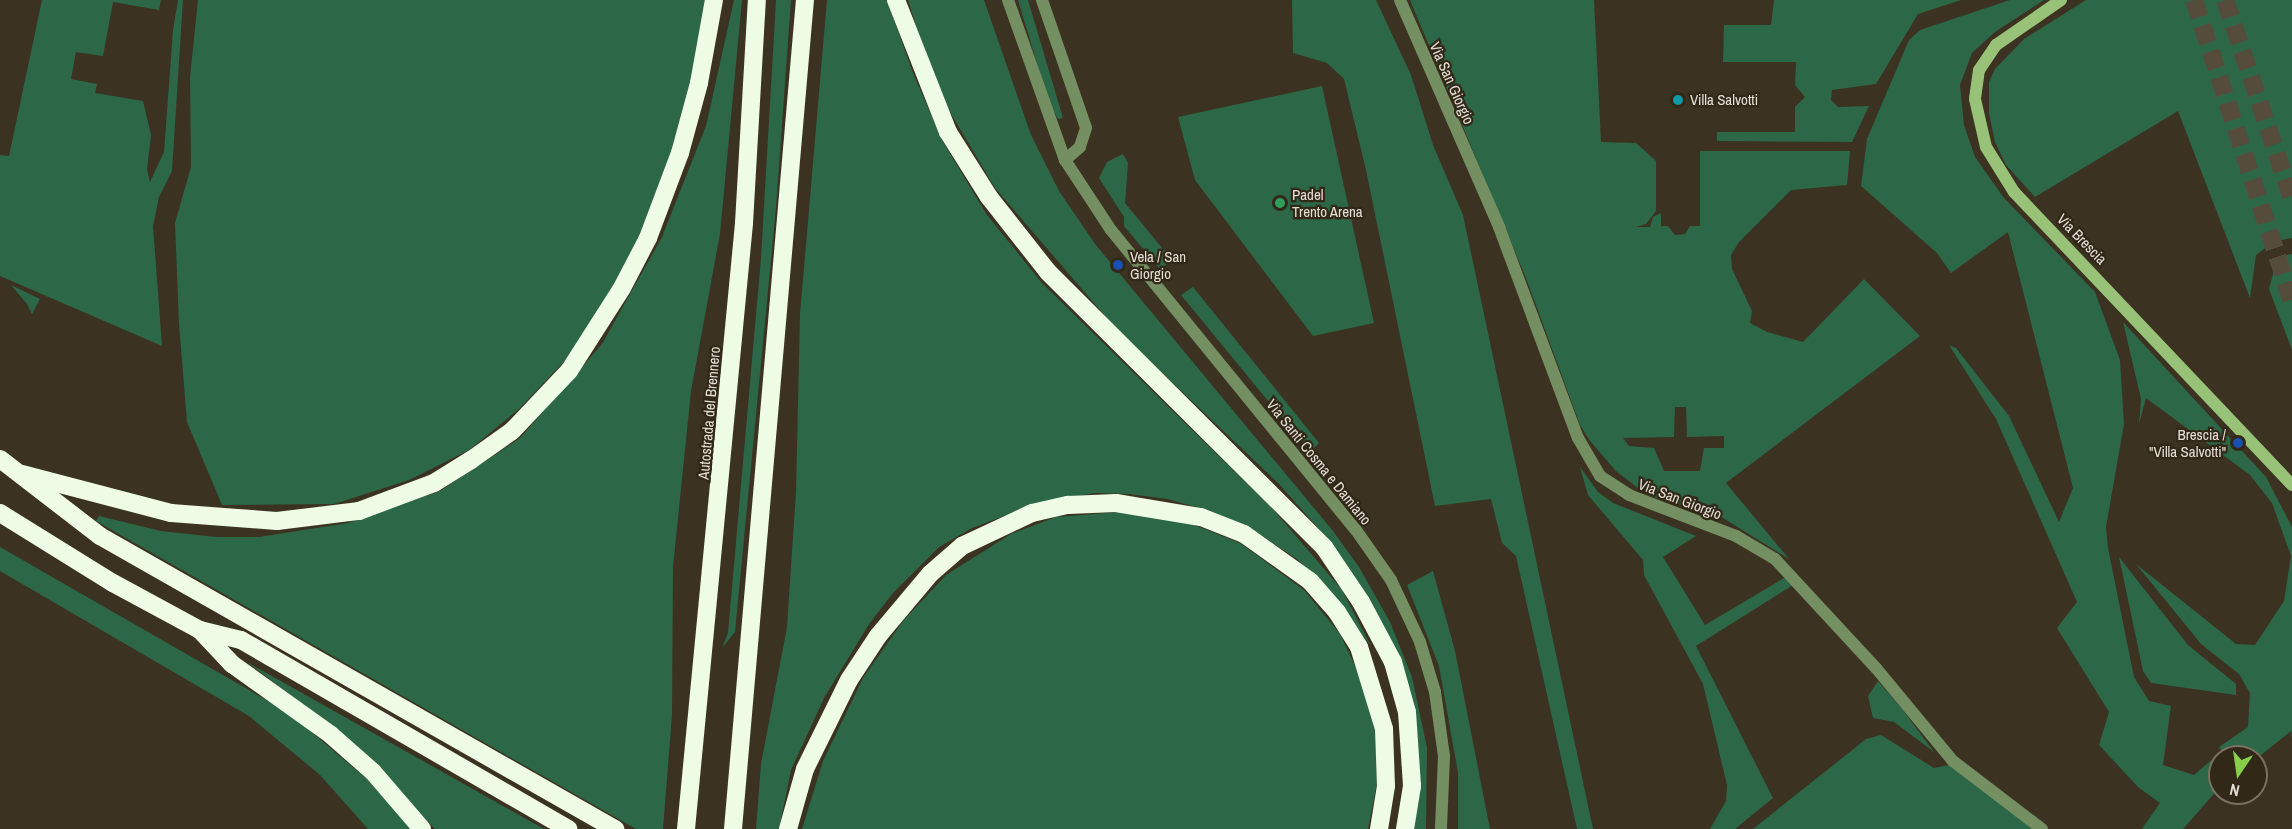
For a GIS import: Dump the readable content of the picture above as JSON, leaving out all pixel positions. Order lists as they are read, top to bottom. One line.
{"streets":{"highway":["Autostrada del Brennero"],"street":["Via San Giorgio","Via Brescia","Via Santi Cosma e Damiano"]},"places":["Villa Salvotti","Padel Trento Arena","Vela / San Giorgio","Brescia / \"Villa Salvotti\""],"north":"bottom"}
